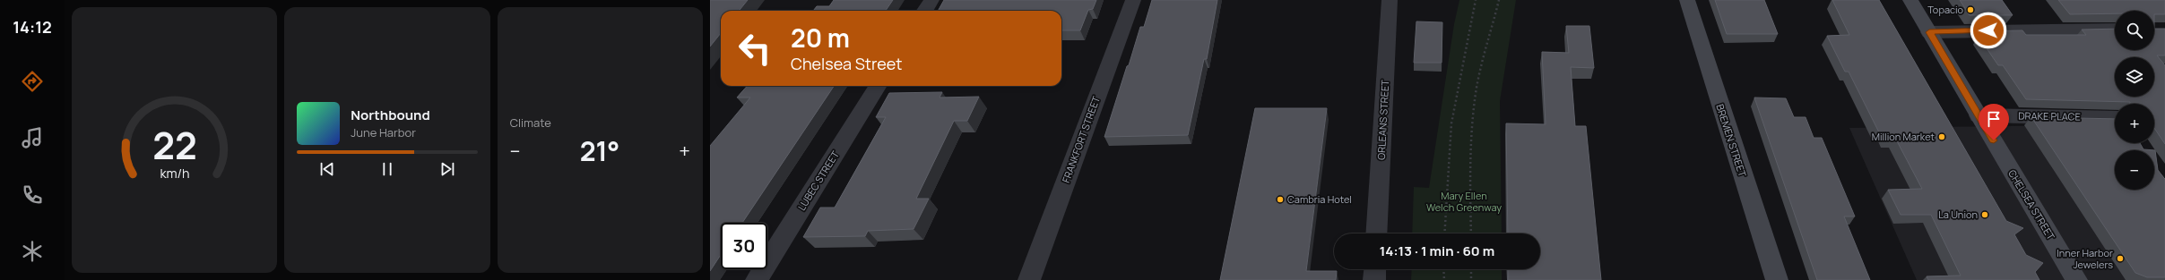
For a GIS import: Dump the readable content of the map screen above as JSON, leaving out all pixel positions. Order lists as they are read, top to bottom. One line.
{"streets":{"main road":["BREMEN STREET","CHELSEA STREET"],"street":["DRAKE PLACE","ORLEANS STREET","FRANKFORT STREET","LUBEC STREET"]},"crossings":[["DRAKE PLACE","CHELSEA STREET"]],"parks":["Mary Ellen Welch Greenway"],"places":["Topacio","Million Market","Cambria Hotel","La Union","Inner Harbor Jewelers"],"page":{"tabs":"14:12","tile":"Climate","map_buttons":["+","−"],"turn":["20 m","Chelsea Street"],"song":["Northbound","June Harbor"],"heat":["−","21°","+"],"limit":"30","trip":"14:13 · 1 min · 60 m","gauge":["22","km/h"]}}
